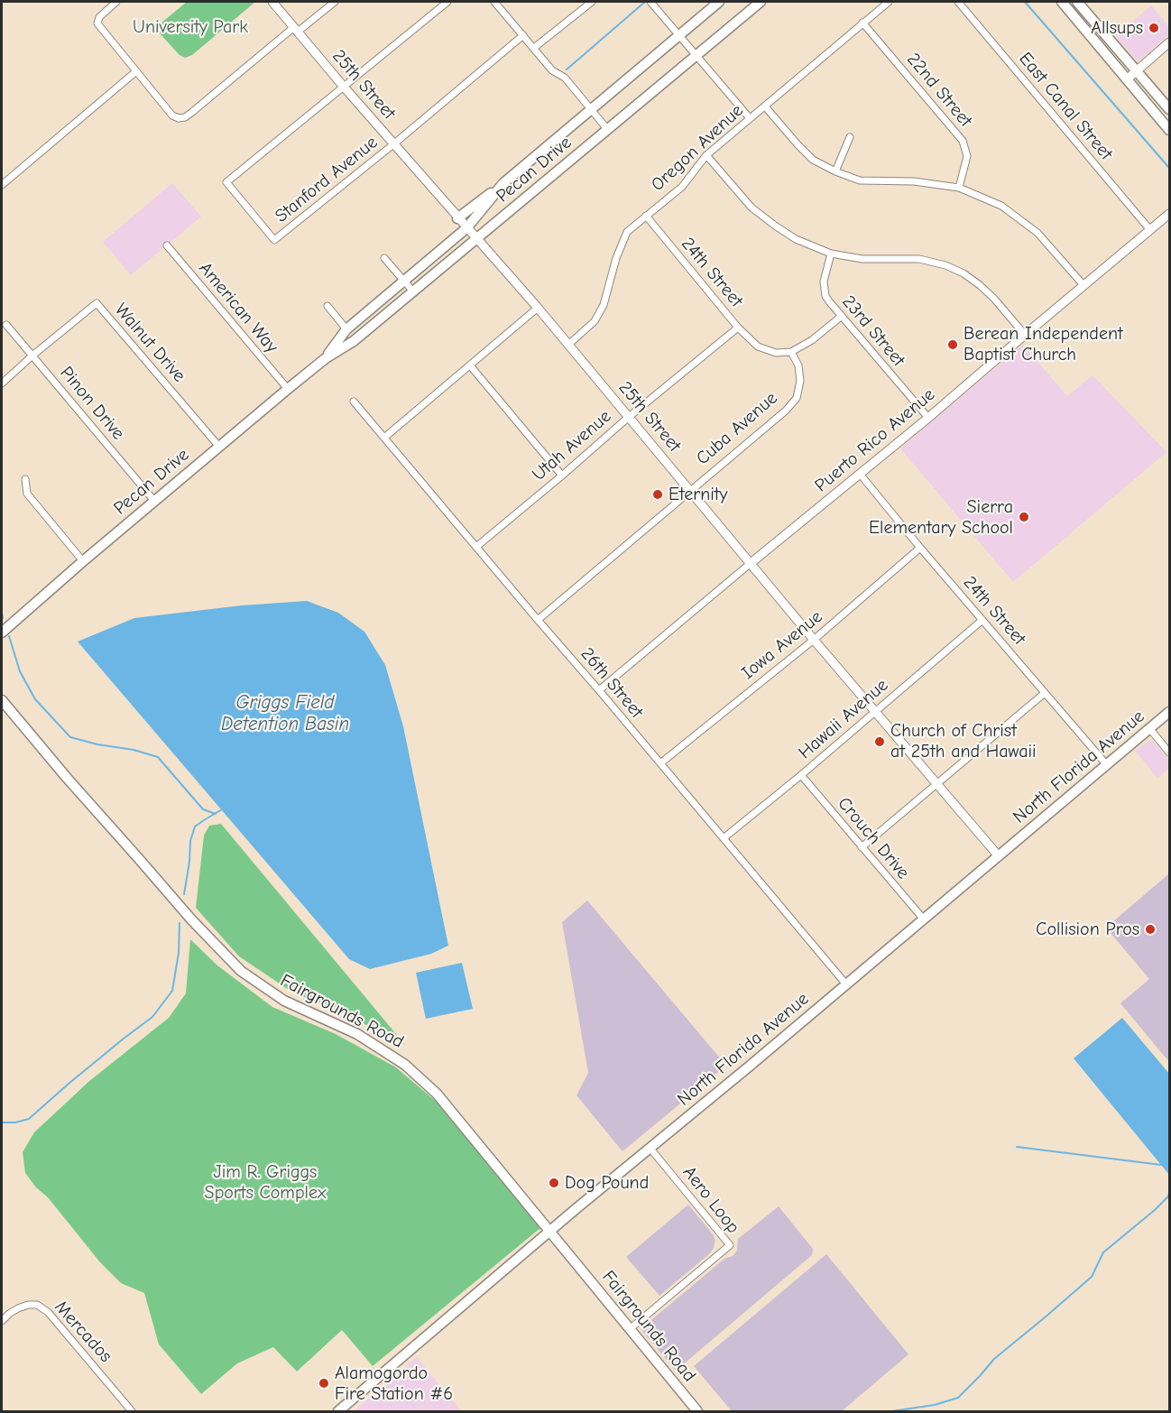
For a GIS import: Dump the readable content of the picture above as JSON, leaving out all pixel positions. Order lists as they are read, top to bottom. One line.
{"streets":{"main road":["Pecan Drive","North Florida Avenue","Fairgrounds Road"],"street":["25th Street","22nd Street","East Canal Street","Oregon Avenue","Stanford Avenue","24th Street","American Way","23rd Street","Walnut Drive","Pinon Drive","Cuba Avenue","Puerto Rico Avenue","Utah Avenue","Iowa Avenue","26th Street","Hawaii Avenue","Crouch Drive","Aero Loop","Mercados"]},"crossings":[["25th Street","Oregon Avenue"],["25th Street","Pecan Drive"],["25th Street","Stanford Avenue"],["25th Street","Cuba Avenue"],["25th Street","Puerto Rico Avenue"],["25th Street","Utah Avenue"],["25th Street","Iowa Avenue"],["25th Street","Hawaii Avenue"],["25th Street","North Florida Avenue"],["22nd Street","Oregon Avenue"],["East Canal Street","Puerto Rico Avenue"],["Oregon Avenue","24th Street"],["Pecan Drive","American Way"],["Pecan Drive","Walnut Drive"],["Pecan Drive","Pinon Drive"],["24th Street","Cuba Avenue"],["24th Street","Puerto Rico Avenue"],["24th Street","Utah Avenue"],["24th Street","Iowa Avenue"],["24th Street","Hawaii Avenue"],["24th Street","North Florida Avenue"],["23rd Street","Puerto Rico Avenue"],["Walnut Drive","Pinon Drive"],["Cuba Avenue","26th Street"],["Puerto Rico Avenue","26th Street"],["Utah Avenue","26th Street"],["Iowa Avenue","26th Street"],["26th Street","Hawaii Avenue"],["26th Street","North Florida Avenue"],["Hawaii Avenue","Crouch Drive"],["North Florida Avenue","Crouch Drive"],["North Florida Avenue","Fairgrounds Road"],["North Florida Avenue","Aero Loop"],["Fairgrounds Road","Aero Loop"]],"water":["Griggs Field Detention Basin"],"parks":["University Park","Jim R. Griggs Sports Complex"],"places":["Allsups","Berean Independent Baptist Church","Eternity","Sierra Elementary School","Church of Christ at 25th and Hawaii","Collision Pros","Dog Pound","Alamogordo Fire Station #6"]}
